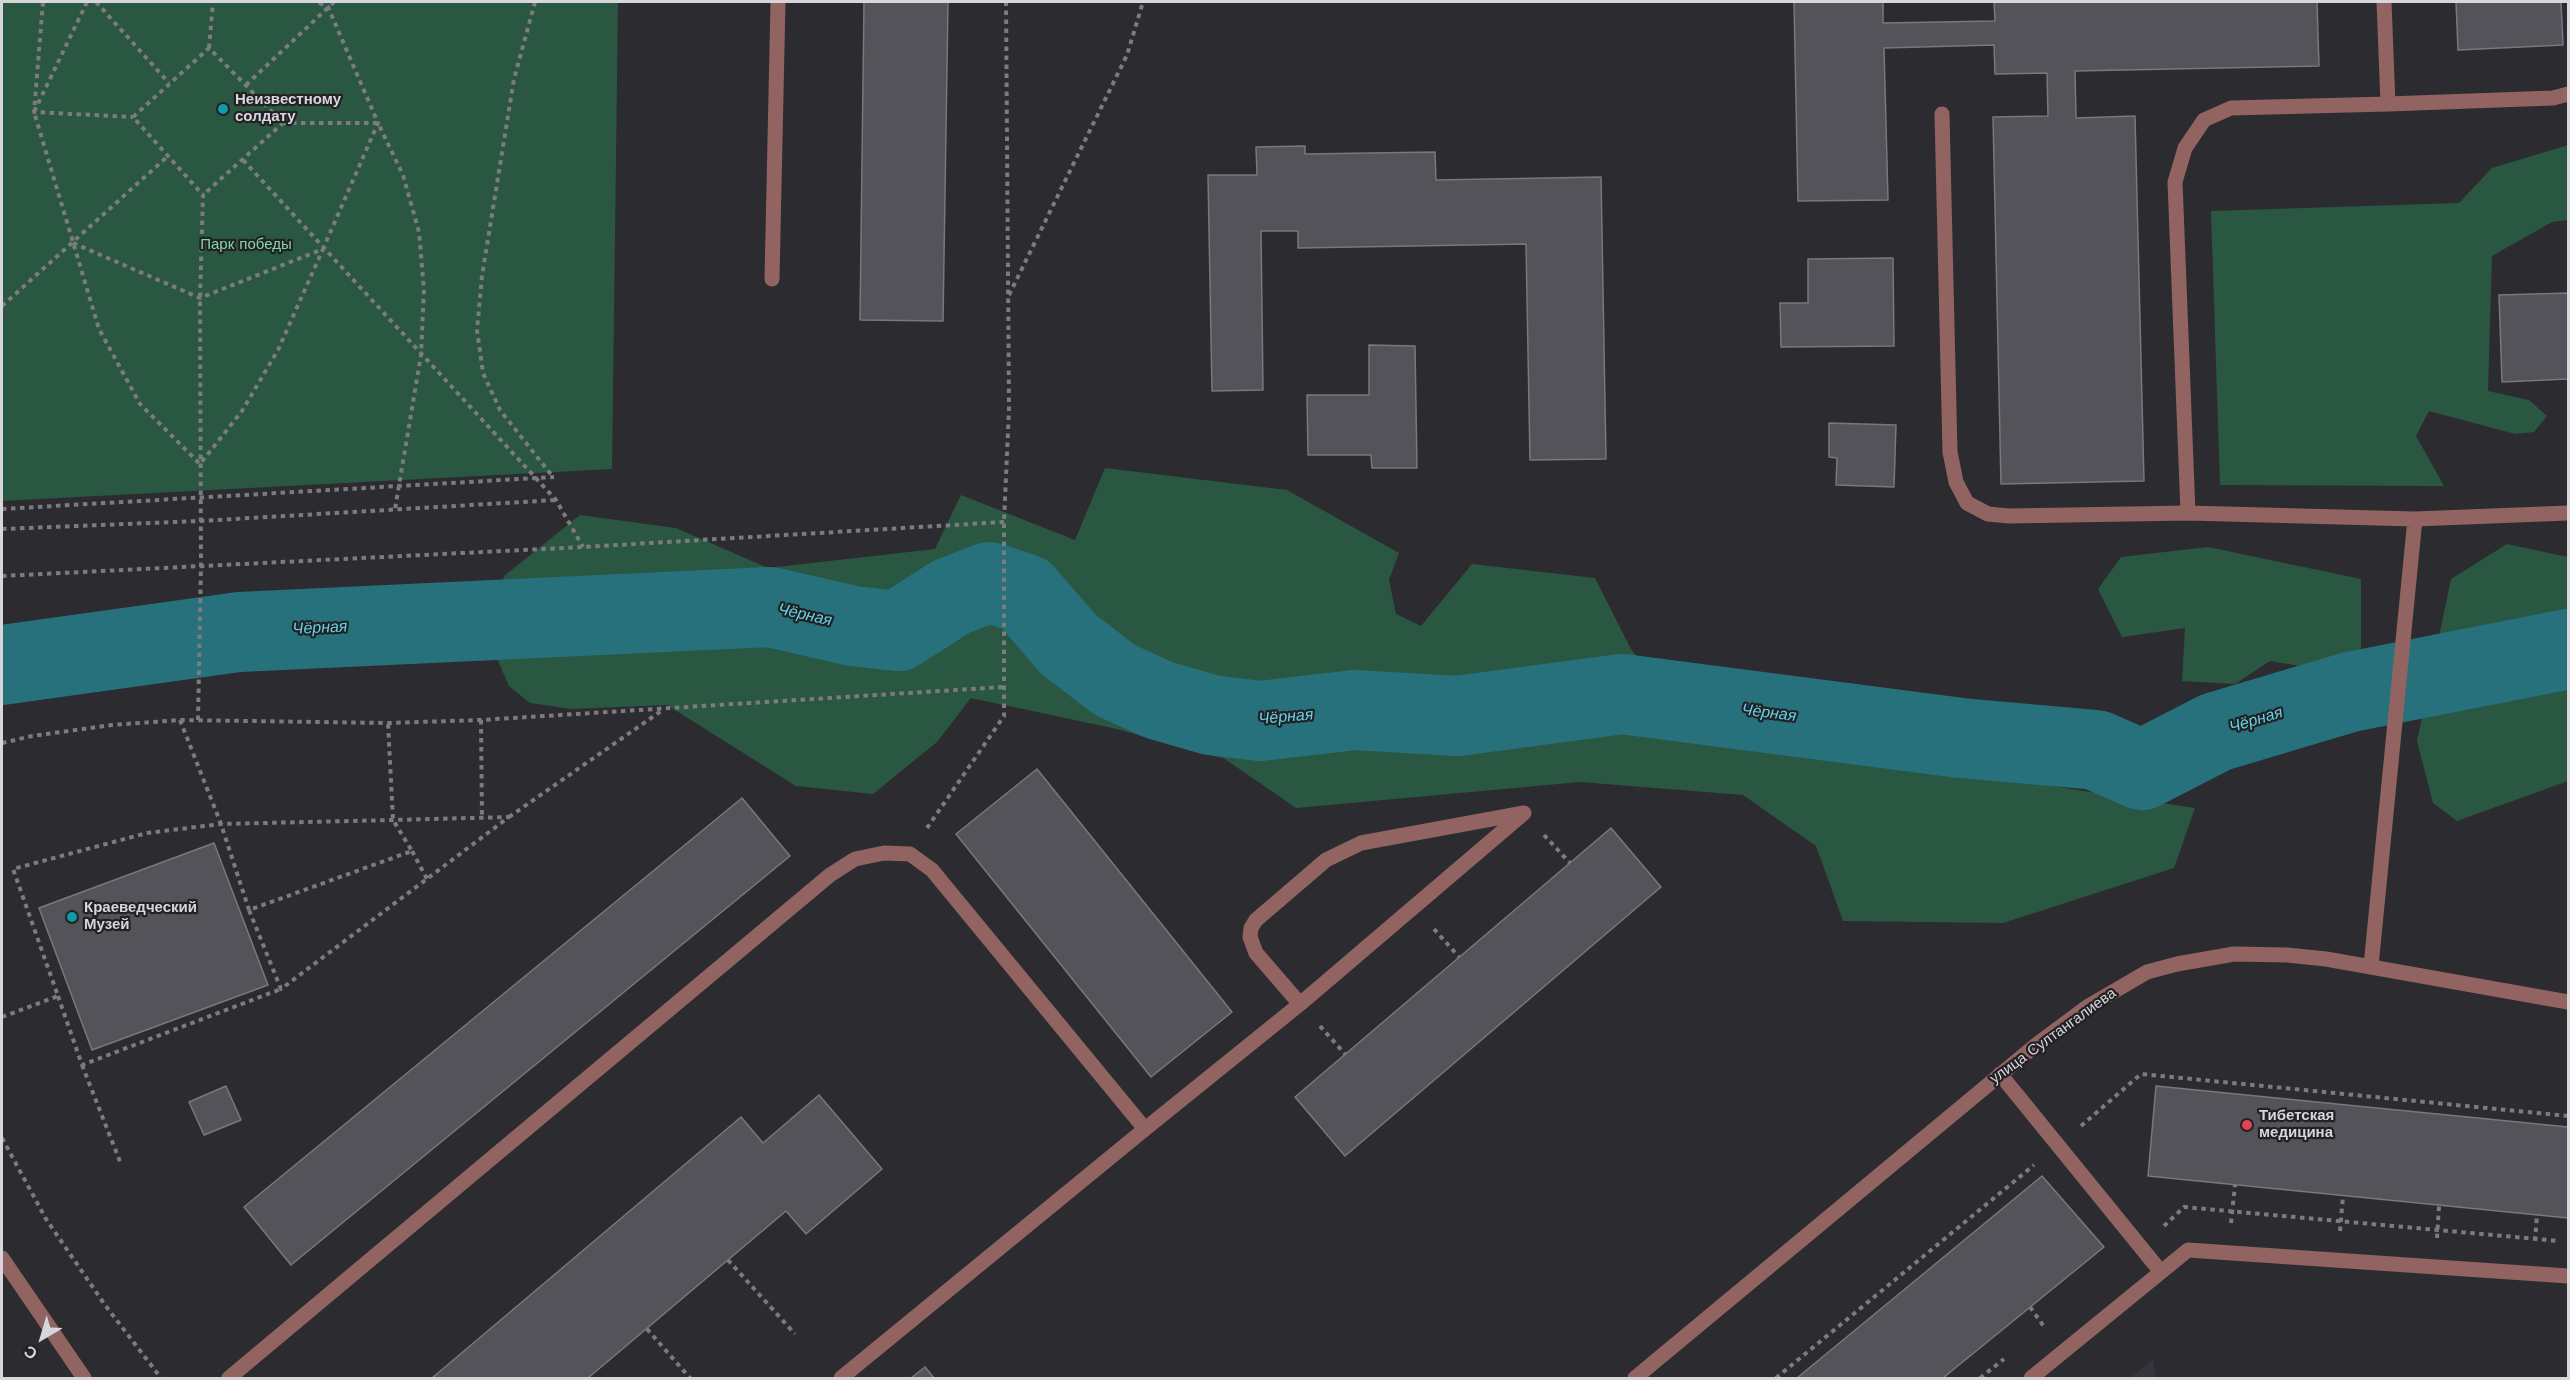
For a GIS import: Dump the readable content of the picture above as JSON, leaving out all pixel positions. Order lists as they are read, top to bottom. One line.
{"streets":{"street":["улица Султангалиева"]},"water":["Чёрная"],"parks":["Парк победы"],"places":["Неизвестному солдату","Краеведческий Музей","Тибетская медицина"],"north":"bottom left"}
